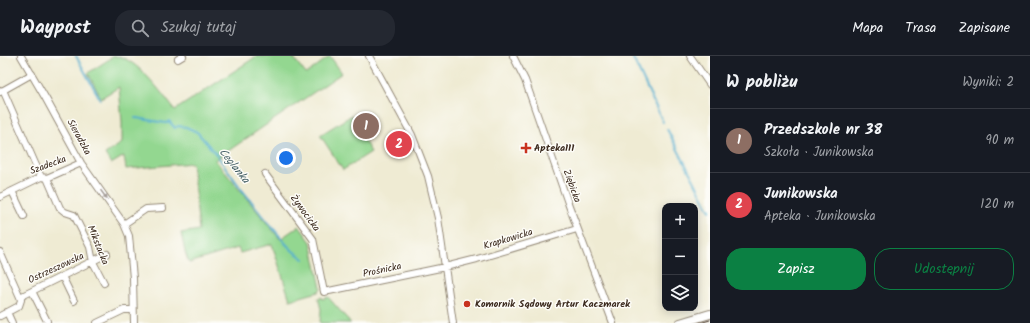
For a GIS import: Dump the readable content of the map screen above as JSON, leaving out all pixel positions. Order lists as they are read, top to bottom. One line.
{"streets":{"street":["Sieradzka","Szadecka","Ziębicka","Żywocicka","Krapkowicka","Mikstacka","Ostrzeszowska","Prośnicka"]},"crossings":[["Sieradzka","Szadecka"],["Szadecka","Mikstacka"],["Ziębicka","Krapkowicka"],["Żywocicka","Prośnicka"],["Krapkowicka","Prośnicka"],["Mikstacka","Ostrzeszowska"]],"water":["Ceglanka"],"places":{"health":["Apteka111"],"other":["Komornik Sądowy Artur Kaczmarek"]},"page":{"header":"Waypost","search":"Szukaj tutaj","nav":["Mapa","Trasa","Zapisane"],"heading":["W pobliżu","Wyniki: 2"],"list":[{"mark":"1","name":"Przedszkole nr 38","note":"Szkoła · Junikowska","value":"90 m"},{"mark":"2","name":"Junikowska","note":"Apteka · Junikowska","value":"120 m"}],"pins":["1","2"],"map_buttons":["+","−"],"buttons":["Zapisz","Udostępnij"]}}
